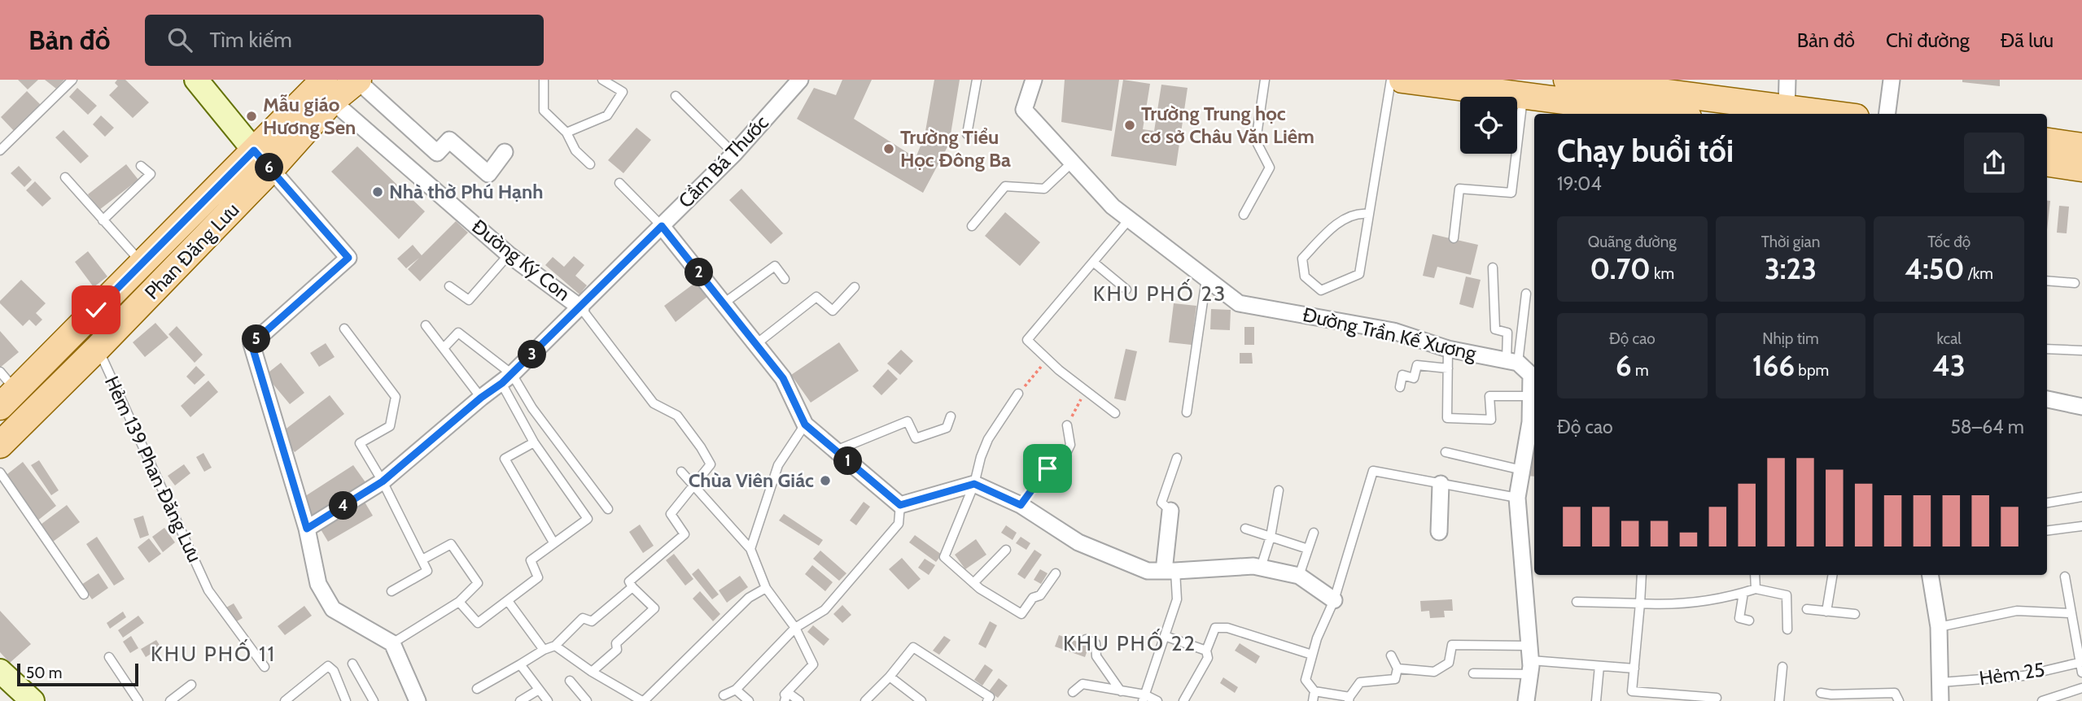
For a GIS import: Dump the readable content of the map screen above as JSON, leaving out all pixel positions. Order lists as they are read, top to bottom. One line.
{"streets":{"main road":["Phan Đăng Lưu"],"street":["Cầm Bá Thước","Đường Ký Con","Đường Trần Kế Xương"],"lane":["Hẻm 139 Phan Đăng Lưu","Hẻm 25"]},"crossings":[["Cầm Bá Thước","Đường Ký Con"],["Phan Đăng Lưu","Đường Ký Con"],["Phan Đăng Lưu","Hẻm 139 Phan Đăng Lưu"]],"districts":["KHU PHỐ 23","KHU PHỐ 22","KHU PHỐ 11"],"places":["Mẫu giáo Hương Sen","Trường Trung học cơ sở Châu Văn Liêm","Trường Tiểu Học Đông Ba","Nhà thờ Phú Hạnh","Chùa Viên Giác"],"scale_bar":"50 m","page":{"header":"Bản đồ","search":"Tìm kiếm","nav":["Bản đồ","Chỉ đường","Đã lưu"],"heading":["Chạy buổi tối","19:04"],"pins":["6","2","5","3","1","4"],"stats":[["Quãng đường","0.70 km"],["Thời gian","3:23"],["Tốc độ","4:50 /km"],["Độ cao","6 m"],["Nhịp tim","166 bpm"],["kcal","43"]],"chart":["Độ cao","58–64 m"],"scale":"50 m"}}
